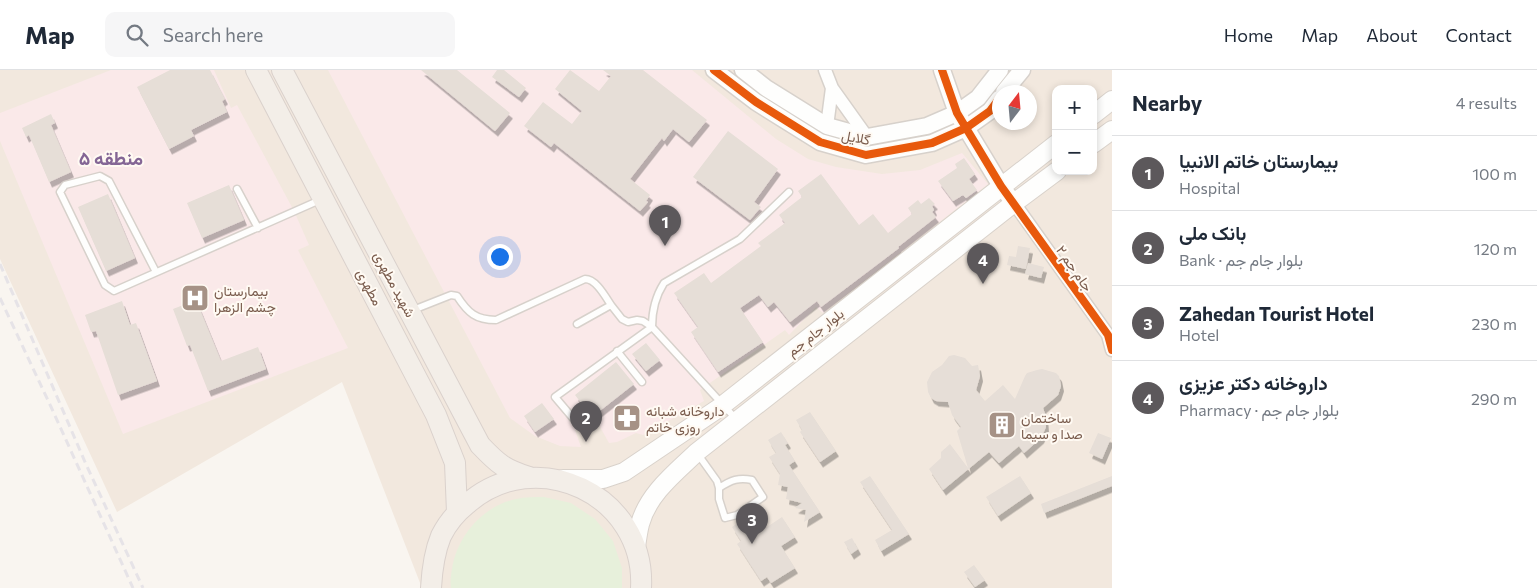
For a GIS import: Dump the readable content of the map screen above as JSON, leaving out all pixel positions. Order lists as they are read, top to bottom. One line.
{"streets":{"main road":["شهید مطهری","مطهری","بلوار جام جم"],"street":["گلایل","جام جم ۲"]},"crossings":[["جام جم ۲","بلوار جام جم"]],"districts":["منطقه ۵"],"places":{"hospital":["بیمارستان چشم الزهرا"],"pharmacy":["داروخانه شبانه روزی خاتم"],"building":["ساختمان صدا و سیما"]},"north":"top","page":{"header":"Map","search":"Search here","nav":["Home","Map","About","Contact"],"heading":["Nearby","4 results"],"map_buttons":["+","−"],"list":[{"mark":"1","name":"بیمارستان خاتم الانبیا","note":"Hospital","value":"100 m"},{"mark":"2","name":"بانک ملی","note":"Bank · بلوار جام جم","value":"120 m"},{"mark":"3","name":"Zahedan Tourist Hotel","note":"Hotel","value":"230 m"},{"mark":"4","name":"داروخانه دکتر عزیزی","note":"Pharmacy · بلوار جام جم","value":"290 m"}],"pins":["1","4","2","3"]}}
